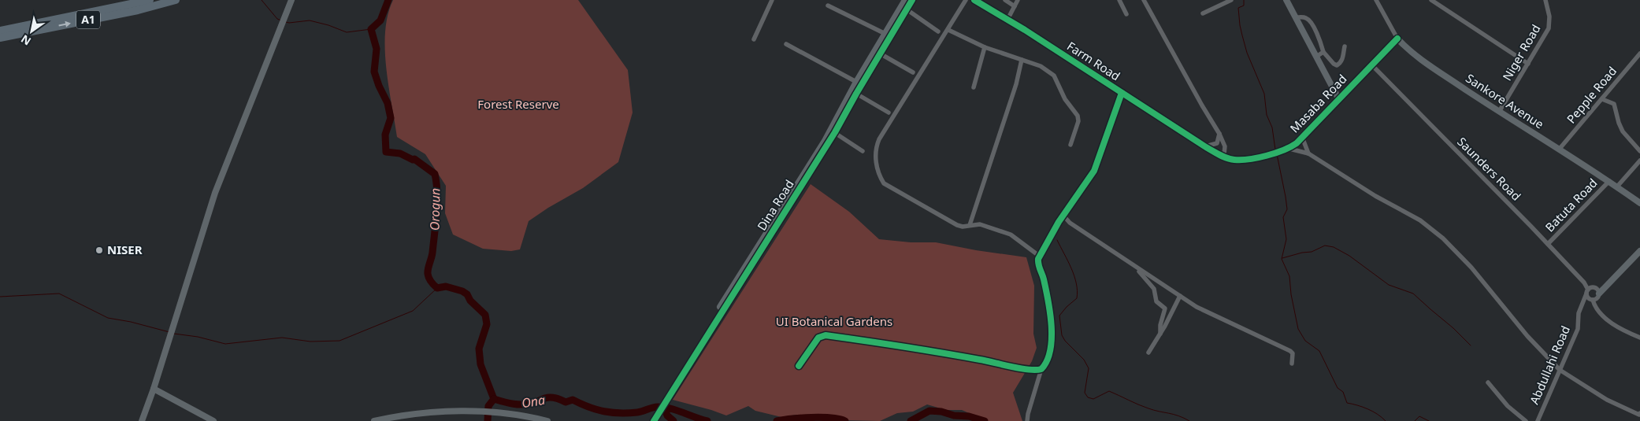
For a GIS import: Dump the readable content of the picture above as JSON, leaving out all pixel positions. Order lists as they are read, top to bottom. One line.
{"streets":{"highway":["A1"],"street":["Niger Road","Farm Road","Pepple Road","Sankore Avenue","Masaba Road","Saunders Road","Dina Road","Batuta Road","Abdullahi Road"]},"crossings":[["Niger Road","Sankore Avenue"],["Farm Road","Masaba Road"],["Pepple Road","Sankore Avenue"],["Sankore Avenue","Masaba Road"],["Sankore Avenue","Batuta Road"],["Masaba Road","Saunders Road"],["Saunders Road","Batuta Road"],["Saunders Road","Abdullahi Road"]],"water":["Orogun","Ona"],"parks":["Forest Reserve","UI Botanical Gardens"],"places":["NISER"],"north":"bottom left"}
